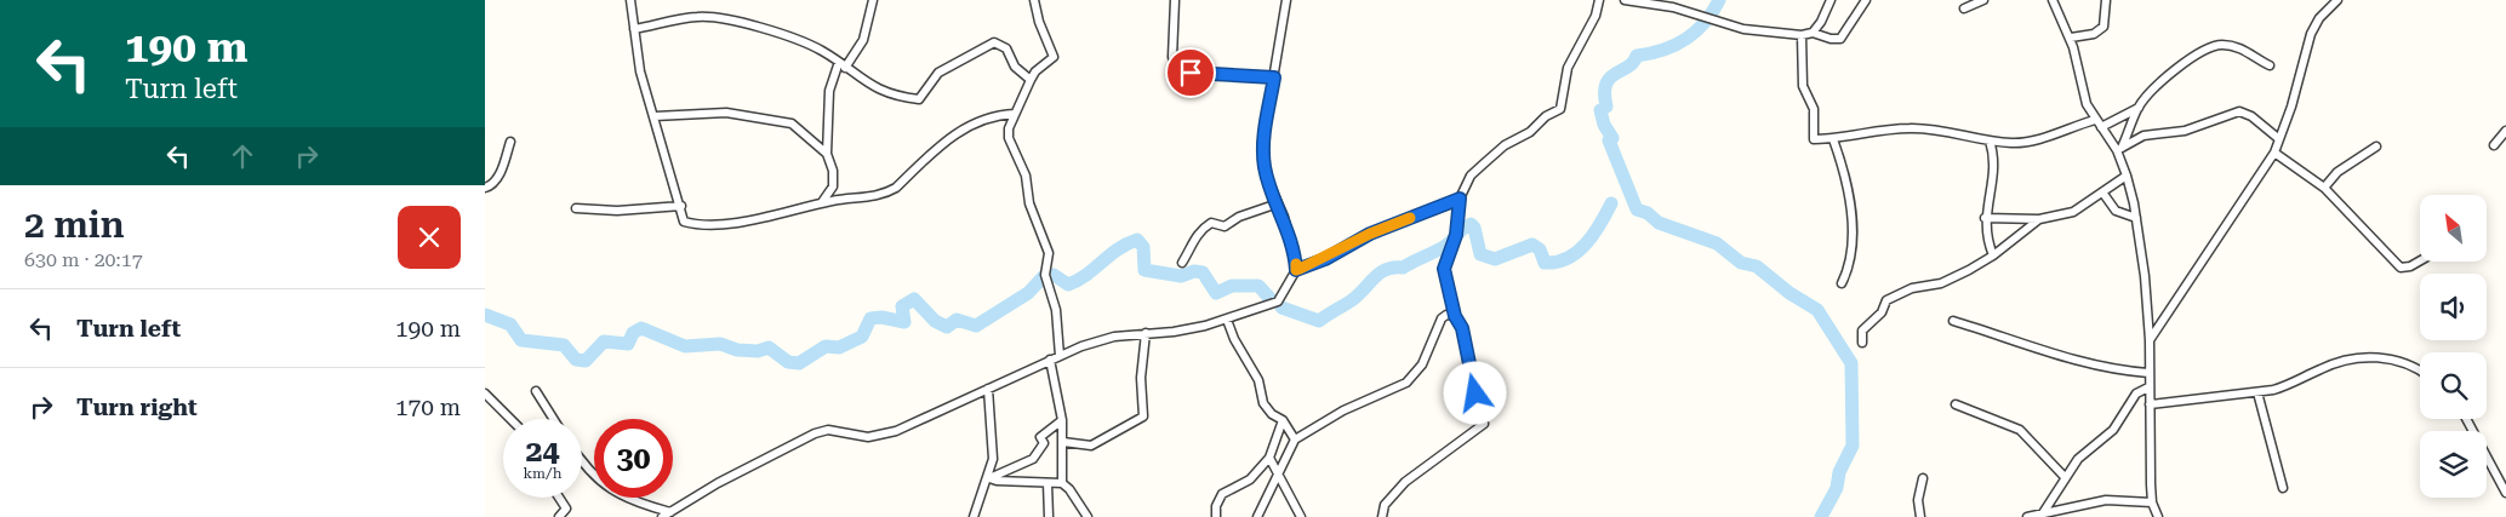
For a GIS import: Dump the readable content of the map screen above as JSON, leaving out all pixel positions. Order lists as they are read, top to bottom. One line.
{"north":"top left","page":{"turn":["190 m","Turn left"],"heading":["2 min","630 m · 20:17"],"list":[{"name":"Turn left","value":"190 m"},{"name":"Turn right","value":"170 m"}],"speed":"24 km/h","limit":"30"}}
